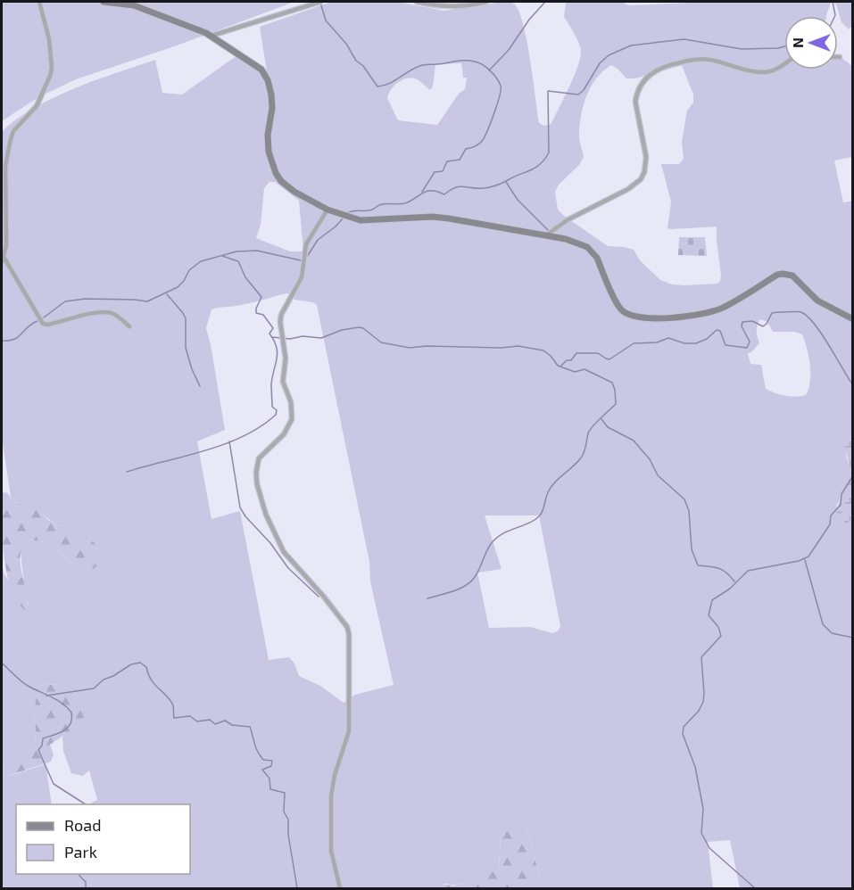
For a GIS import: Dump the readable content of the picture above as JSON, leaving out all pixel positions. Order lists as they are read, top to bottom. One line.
{"legend":["Road","Park"],"north":"left"}
